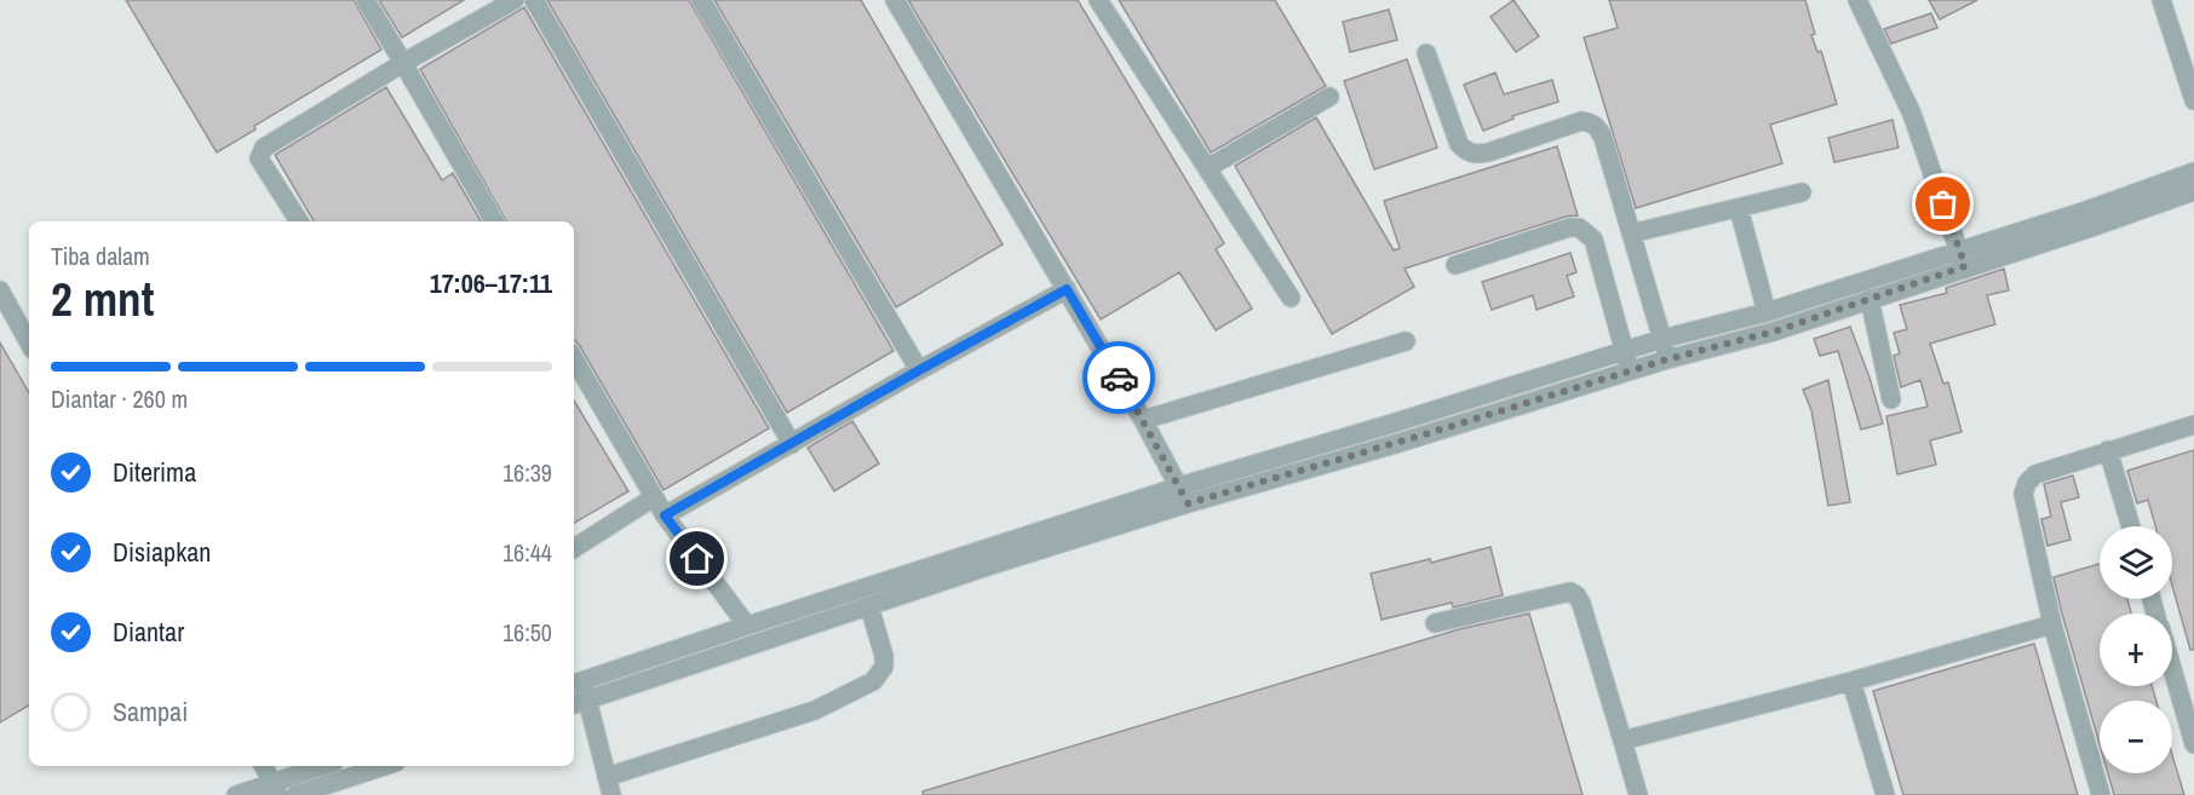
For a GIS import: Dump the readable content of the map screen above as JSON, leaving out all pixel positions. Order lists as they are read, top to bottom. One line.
{"page":{"heading":["2 mnt","Tiba dalam","17:06–17:11"],"bar":"Diantar · 260 m","list":[["Diterima","16:39"],["Disiapkan","16:44"],["Diantar","16:50"],"Sampai"],"map_buttons":["+","−"]}}
